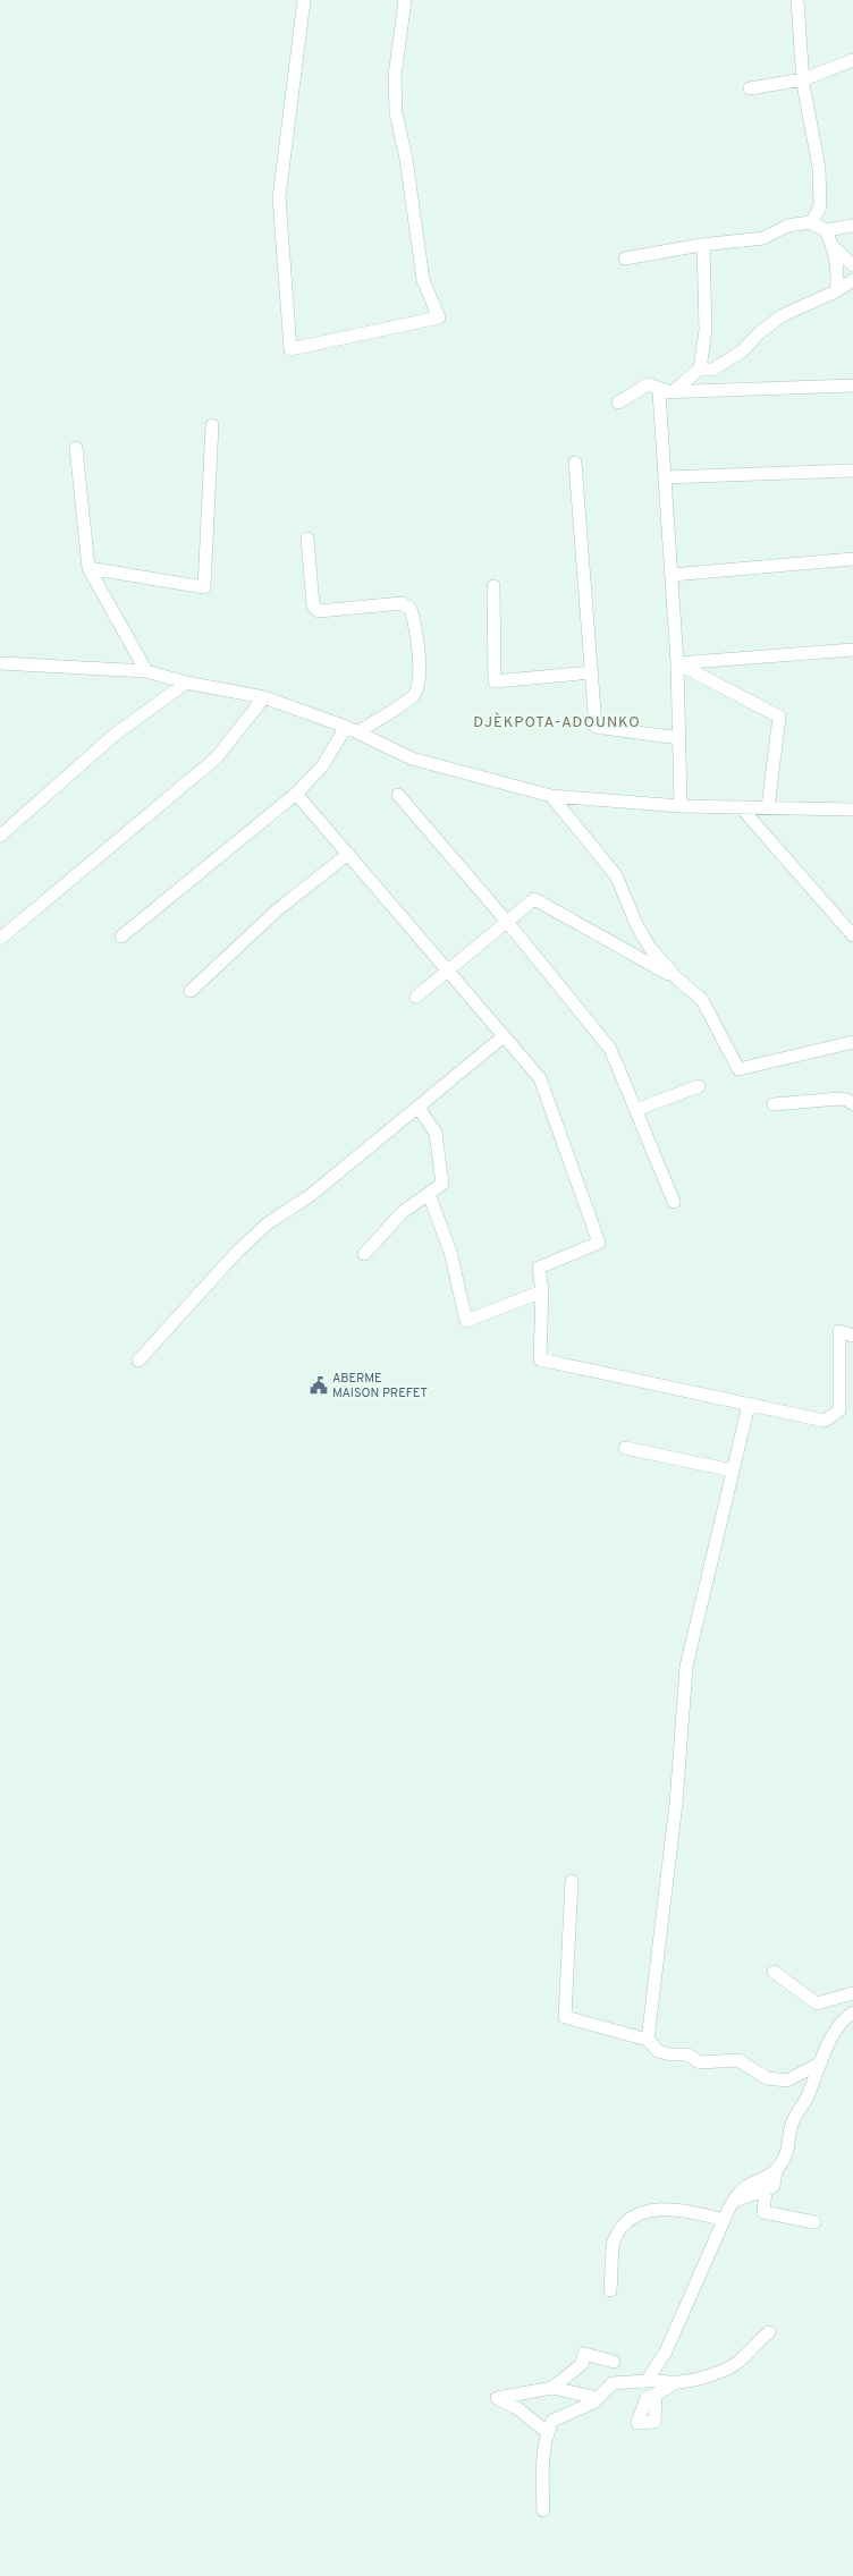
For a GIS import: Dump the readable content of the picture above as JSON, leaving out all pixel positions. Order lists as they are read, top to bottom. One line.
{"districts":["DJÈKPOTA-ADOUNKO"],"places":{"public building":["ABERME MAISON PREFET"]}}
